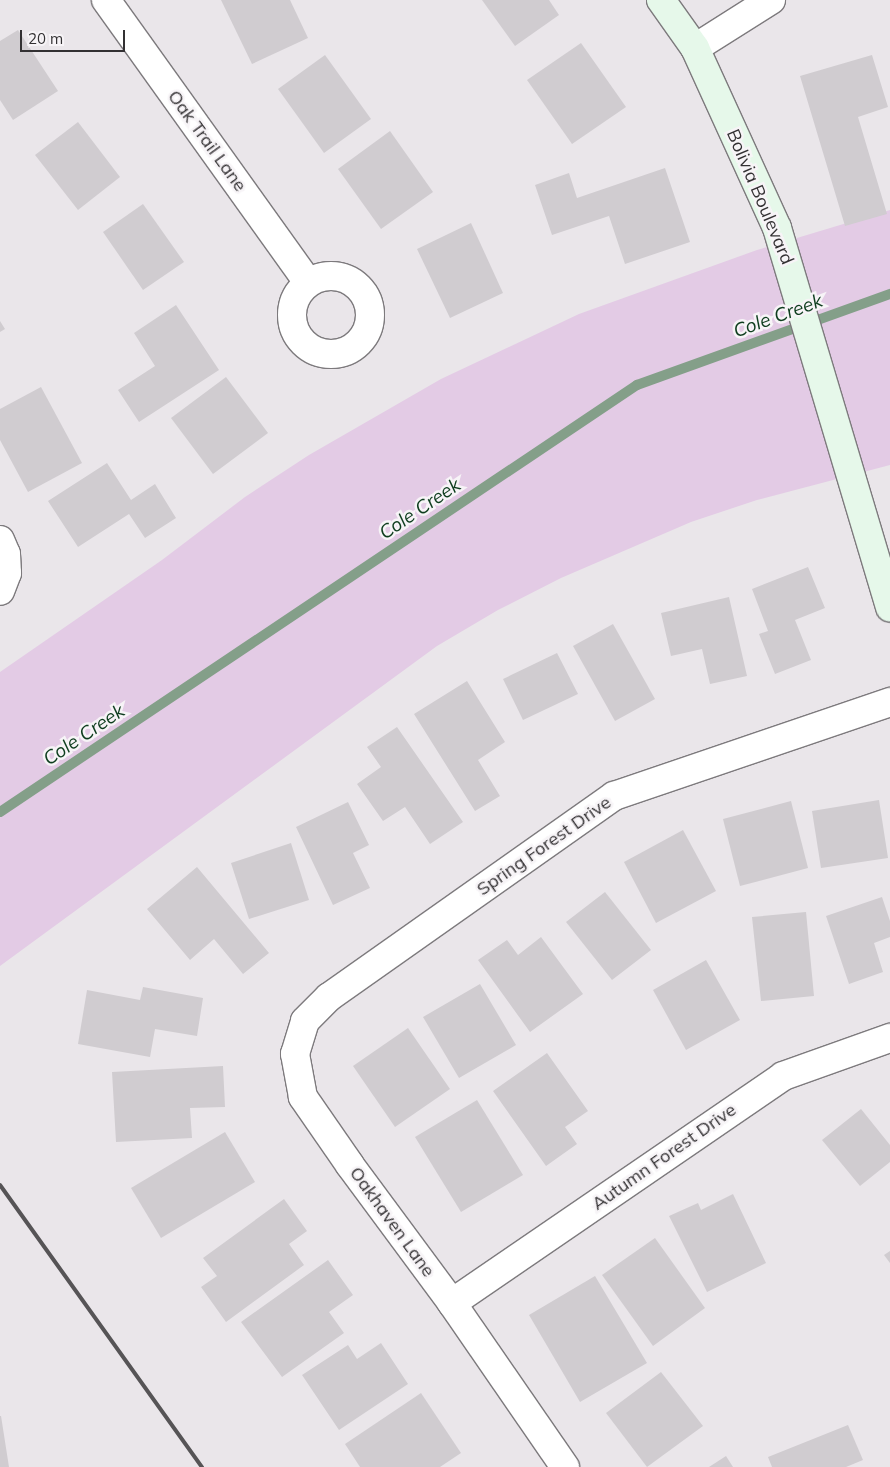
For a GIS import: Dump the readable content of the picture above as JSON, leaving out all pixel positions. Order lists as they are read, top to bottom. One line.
{"streets":{"street":["Oak Trail Lane","Bolivia Boulevard","Spring Forest Drive","Autumn Forest Drive","Oakhaven Lane"]},"crossings":[["Spring Forest Drive","Oakhaven Lane"],["Autumn Forest Drive","Oakhaven Lane"]],"water":["Cole Creek"],"scale_bar":"20 m"}
